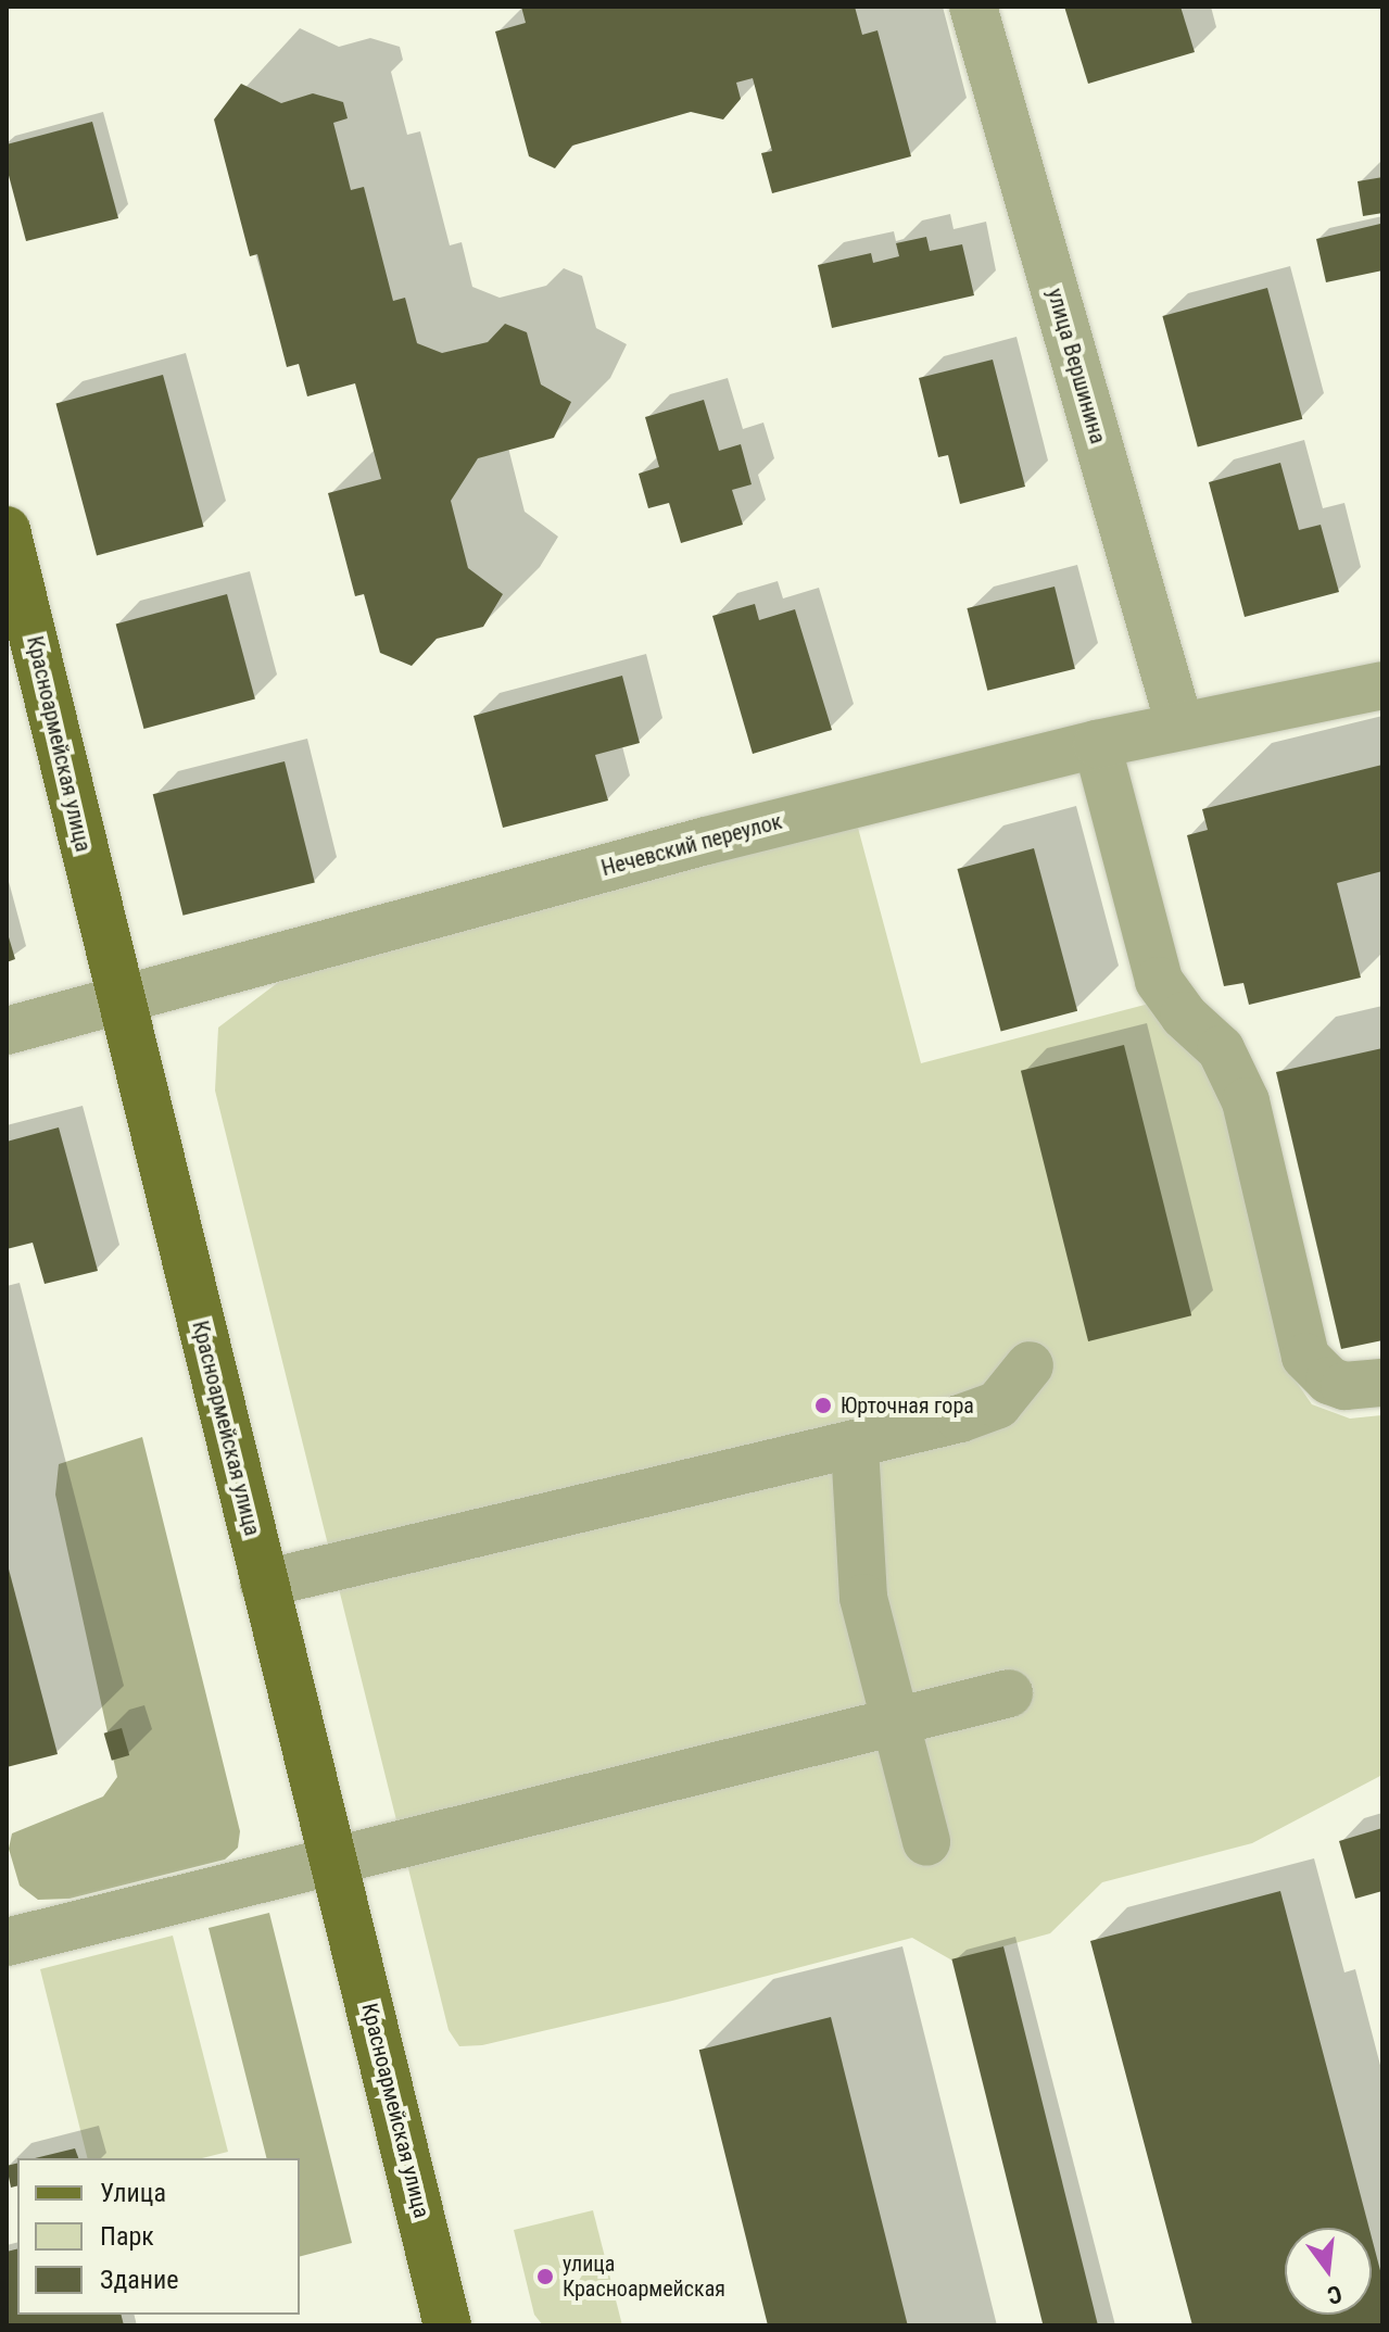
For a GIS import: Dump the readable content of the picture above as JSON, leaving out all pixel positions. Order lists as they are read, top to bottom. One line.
{"streets":{"main road":["Красноармейская улица"],"street":["улица Вершинина","Нечевский переулок"]},"crossings":[["улица Вершинина","Нечевский переулок"],["Красноармейская улица","Нечевский переулок"]],"places":["Юрточная гора","улица Красноармейская"],"legend":["Улица","Парк","Здание"],"north":"bottom"}
